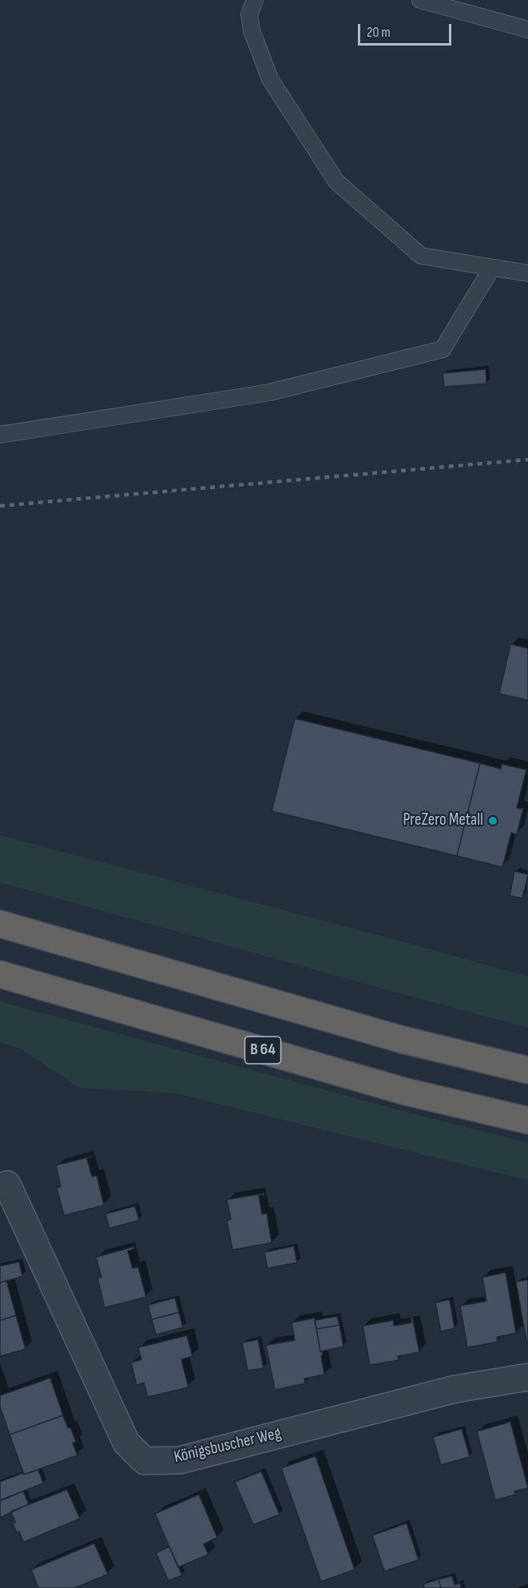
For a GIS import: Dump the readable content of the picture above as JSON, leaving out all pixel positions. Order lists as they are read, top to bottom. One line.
{"streets":{"highway":["B 64"],"street":["Königsbuscher Weg"]},"places":["PreZero Metall"],"scale_bar":"20 m"}
